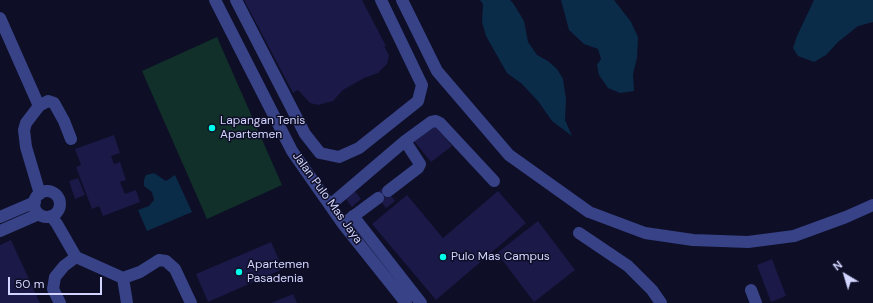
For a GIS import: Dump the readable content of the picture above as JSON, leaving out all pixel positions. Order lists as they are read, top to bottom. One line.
{"streets":{"street":["Jalan Pulo Mas Jaya"]},"places":["Lapangan Tenis Apartemen","Pulo Mas Campus","Apartemen Pasadenia"],"scale_bar":"50 m","north":"top left"}
